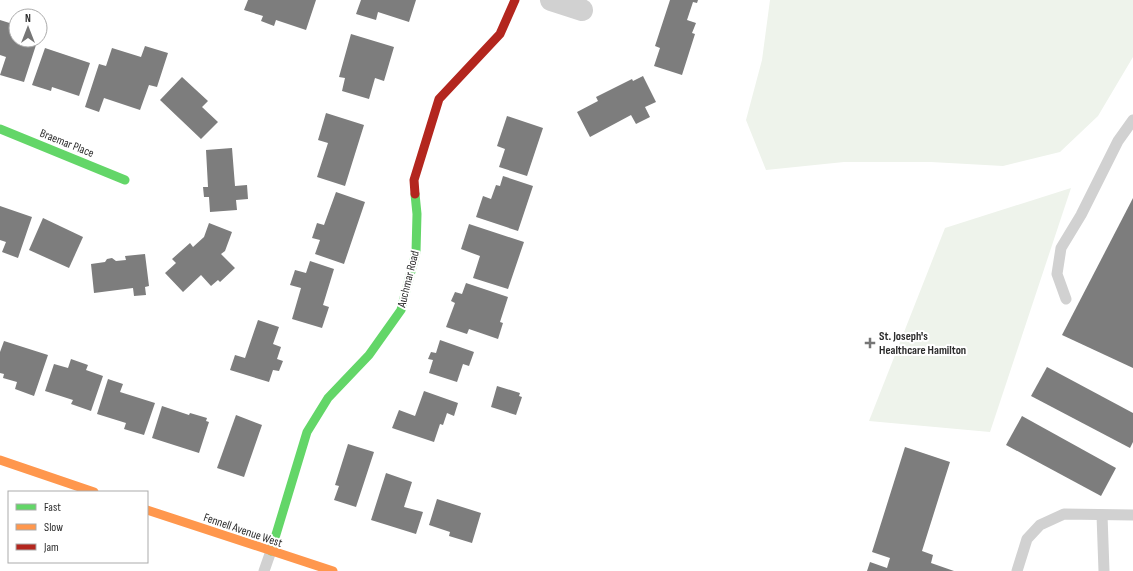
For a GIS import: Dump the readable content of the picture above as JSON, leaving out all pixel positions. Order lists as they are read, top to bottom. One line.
{"streets":{"street":["Braemar Place","Auchmar Road","Fennell Avenue West"]},"crossings":[["Auchmar Road","Fennell Avenue West"]],"places":{"health":["St. Joseph's Healthcare Hamilton"]},"legend":["Fast","Slow","Jam"],"north":"top"}
